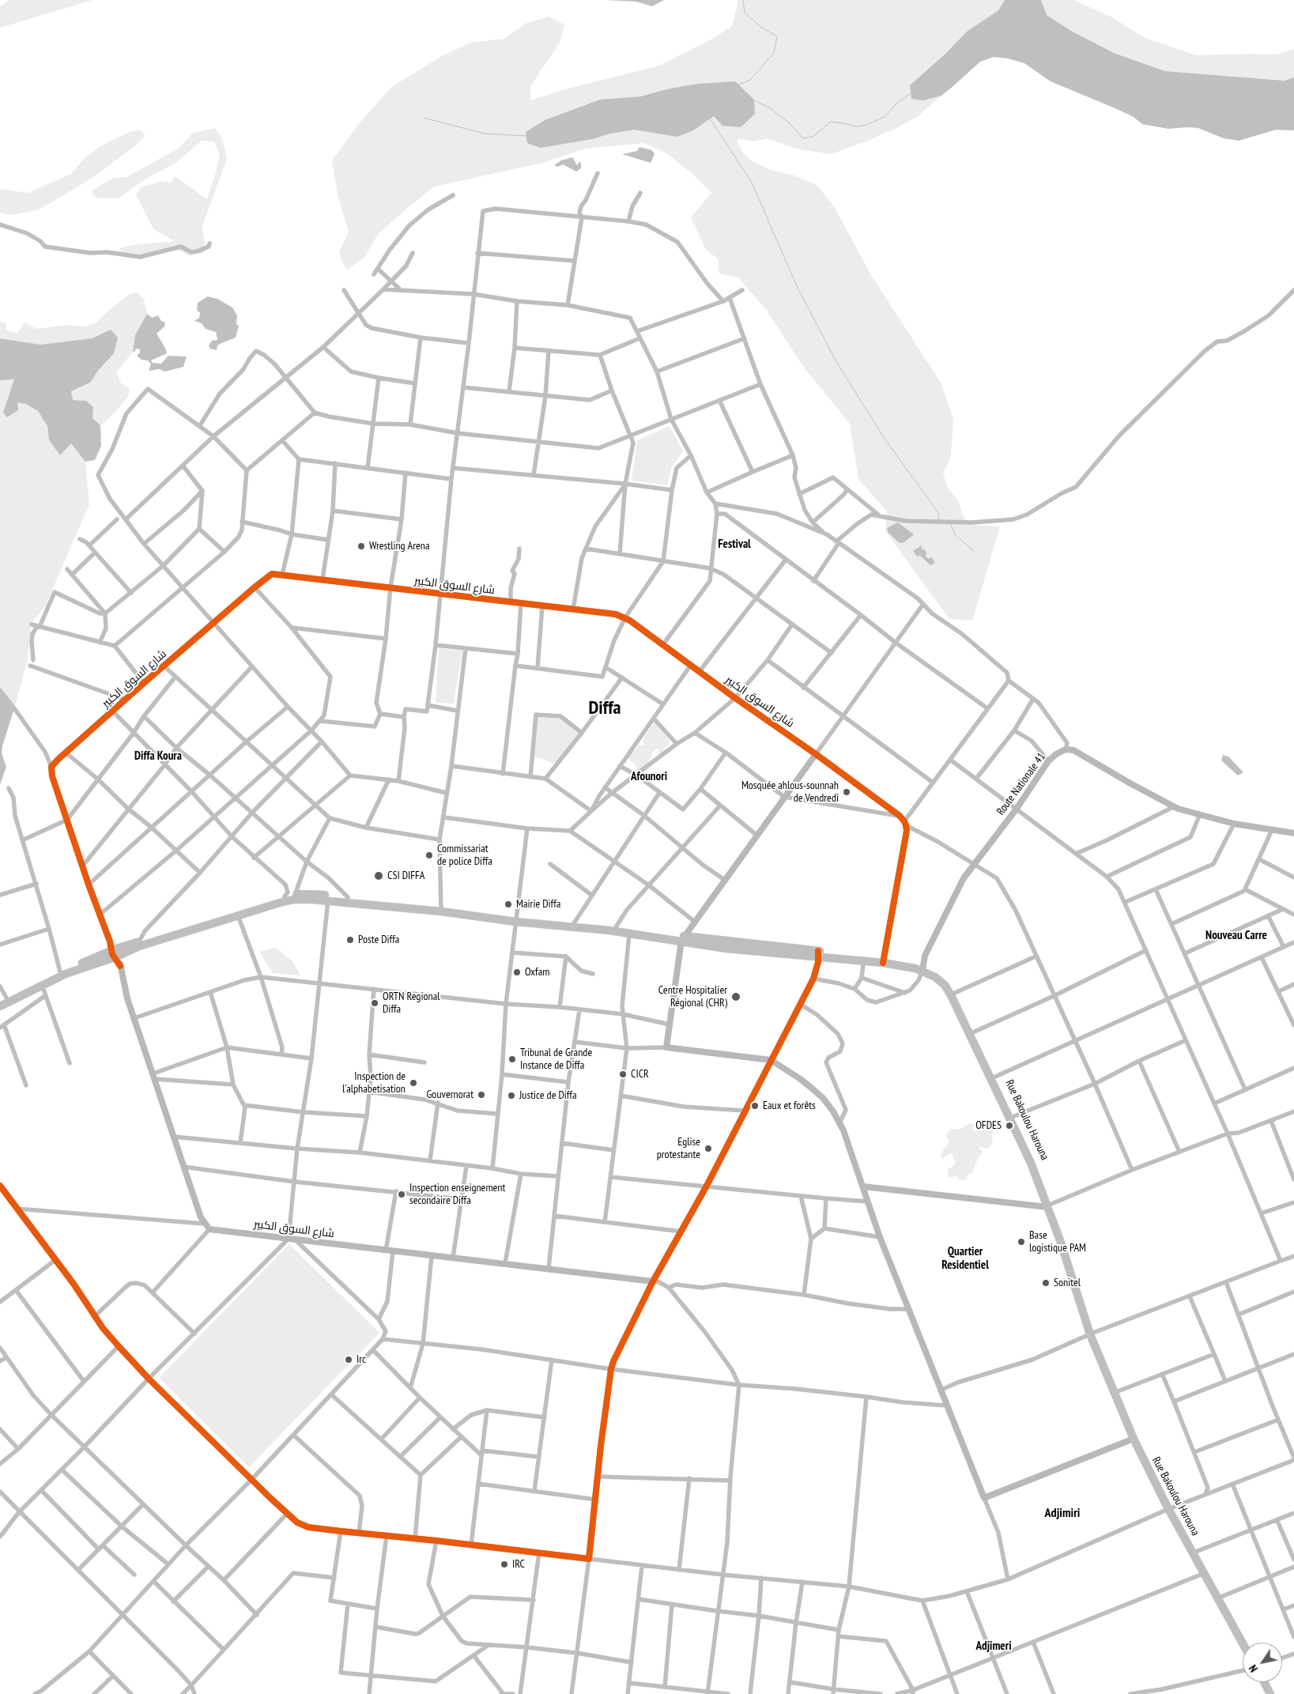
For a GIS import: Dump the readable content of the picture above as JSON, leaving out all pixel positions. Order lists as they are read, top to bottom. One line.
{"streets":{"highway":["Rue Bakoulou Harouna"],"street":["شارع السوق الكبير","Route Nationale 41"]},"crossings":[["Route Nationale 41","Rue Bakoulou Harouna"]],"districts":["Festival","Diffa","Diffa Koura","Afounori","Nouveau Carre","Quartier Residentiel","Adjimiri","Adjimeri"],"places":["Wrestling Arena","Mosquée ahlous-sounnah de Vendredi","Commissariat de police Diffa","CSI DIFFA","Mairie Diffa","Poste Diffa","Oxfam","Centre Hospitalier Régional (CHR)","ORTN Regional Diffa","Tribunal de Grande Instance de Diffa","CICR","Inspection de l'alphabetisation","Gouvernorat","Justice de Diffa","Eaux et forêts","OFDES","Eglise protestante","Inspection enseignement secondaire Diffa","Base logistique PAM","Sonitel","Irc","IRC"],"north":"bottom left"}
